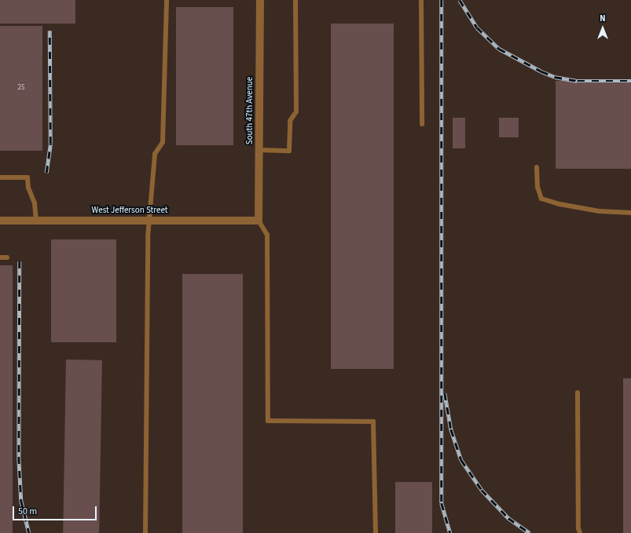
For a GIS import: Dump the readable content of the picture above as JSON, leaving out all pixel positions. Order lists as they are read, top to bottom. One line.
{"streets":{"street":["South 47th Avenue","West Jefferson Street"]},"crossings":[["South 47th Avenue","West Jefferson Street"]],"house_numbers":["25"],"scale_bar":"50 m","north":"top"}
